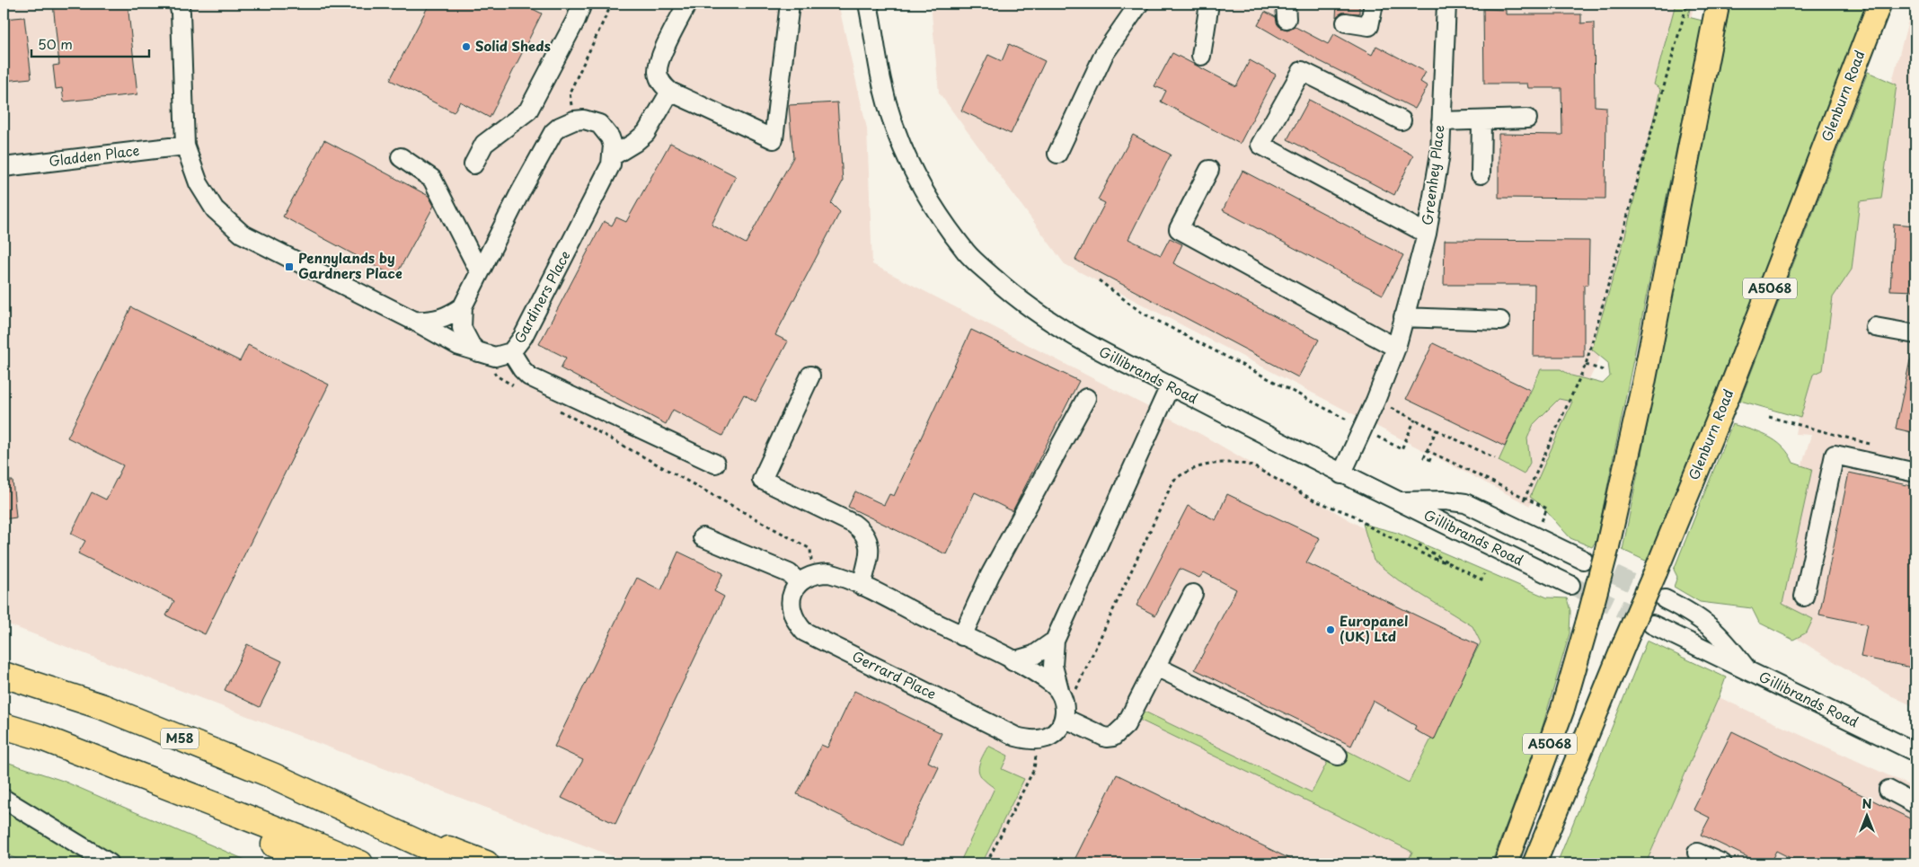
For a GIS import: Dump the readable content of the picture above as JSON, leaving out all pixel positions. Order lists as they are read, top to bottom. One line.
{"streets":{"highway":["M58"],"main road":["Glenburn Road","A5068"],"street":["Gladden Place","Greenhey Place","Gardiners Place","Gillibrands Road","Gerrard Place"]},"crossings":[["Gladden Place","Gardiners Place"],["Greenhey Place","Gillibrands Road"]],"places":{"other":["Solid Sheds","Europanel (UK) Ltd"],"transit":["Pennylands by Gardners Place"]},"scale_bar":"50 m","north":"top"}
